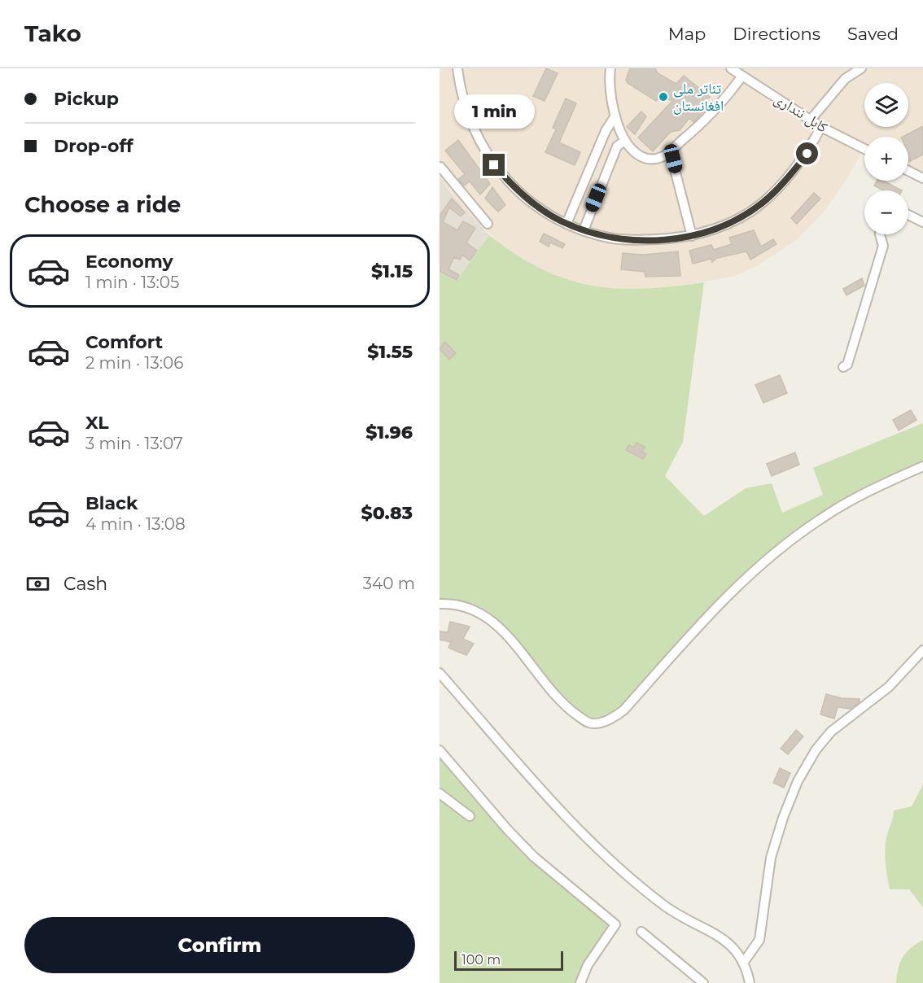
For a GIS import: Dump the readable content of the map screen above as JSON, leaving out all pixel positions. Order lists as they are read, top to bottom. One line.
{"streets":{"street":["کابل ننداری"]},"places":["تئاتر ملی افغانستان"],"scale_bar":"100 m","page":{"header":"Tako","nav":["Map","Directions","Saved"],"banner":["Pickup","Drop-off"],"map_buttons":["+","−"],"bubble":"1 min","heading":"Choose a ride","list":[{"name":"Economy","note":"1 min · 13:05","value":"$1.15"},{"name":"Comfort","note":"2 min · 13:06","value":"$1.55"},{"name":"XL","note":"3 min · 13:07","value":"$1.96"},{"name":"Black","note":"4 min · 13:08","value":"$0.83"}],"pay":["Cash","340 m"],"buttons":"Confirm","scale":"100 m"}}
